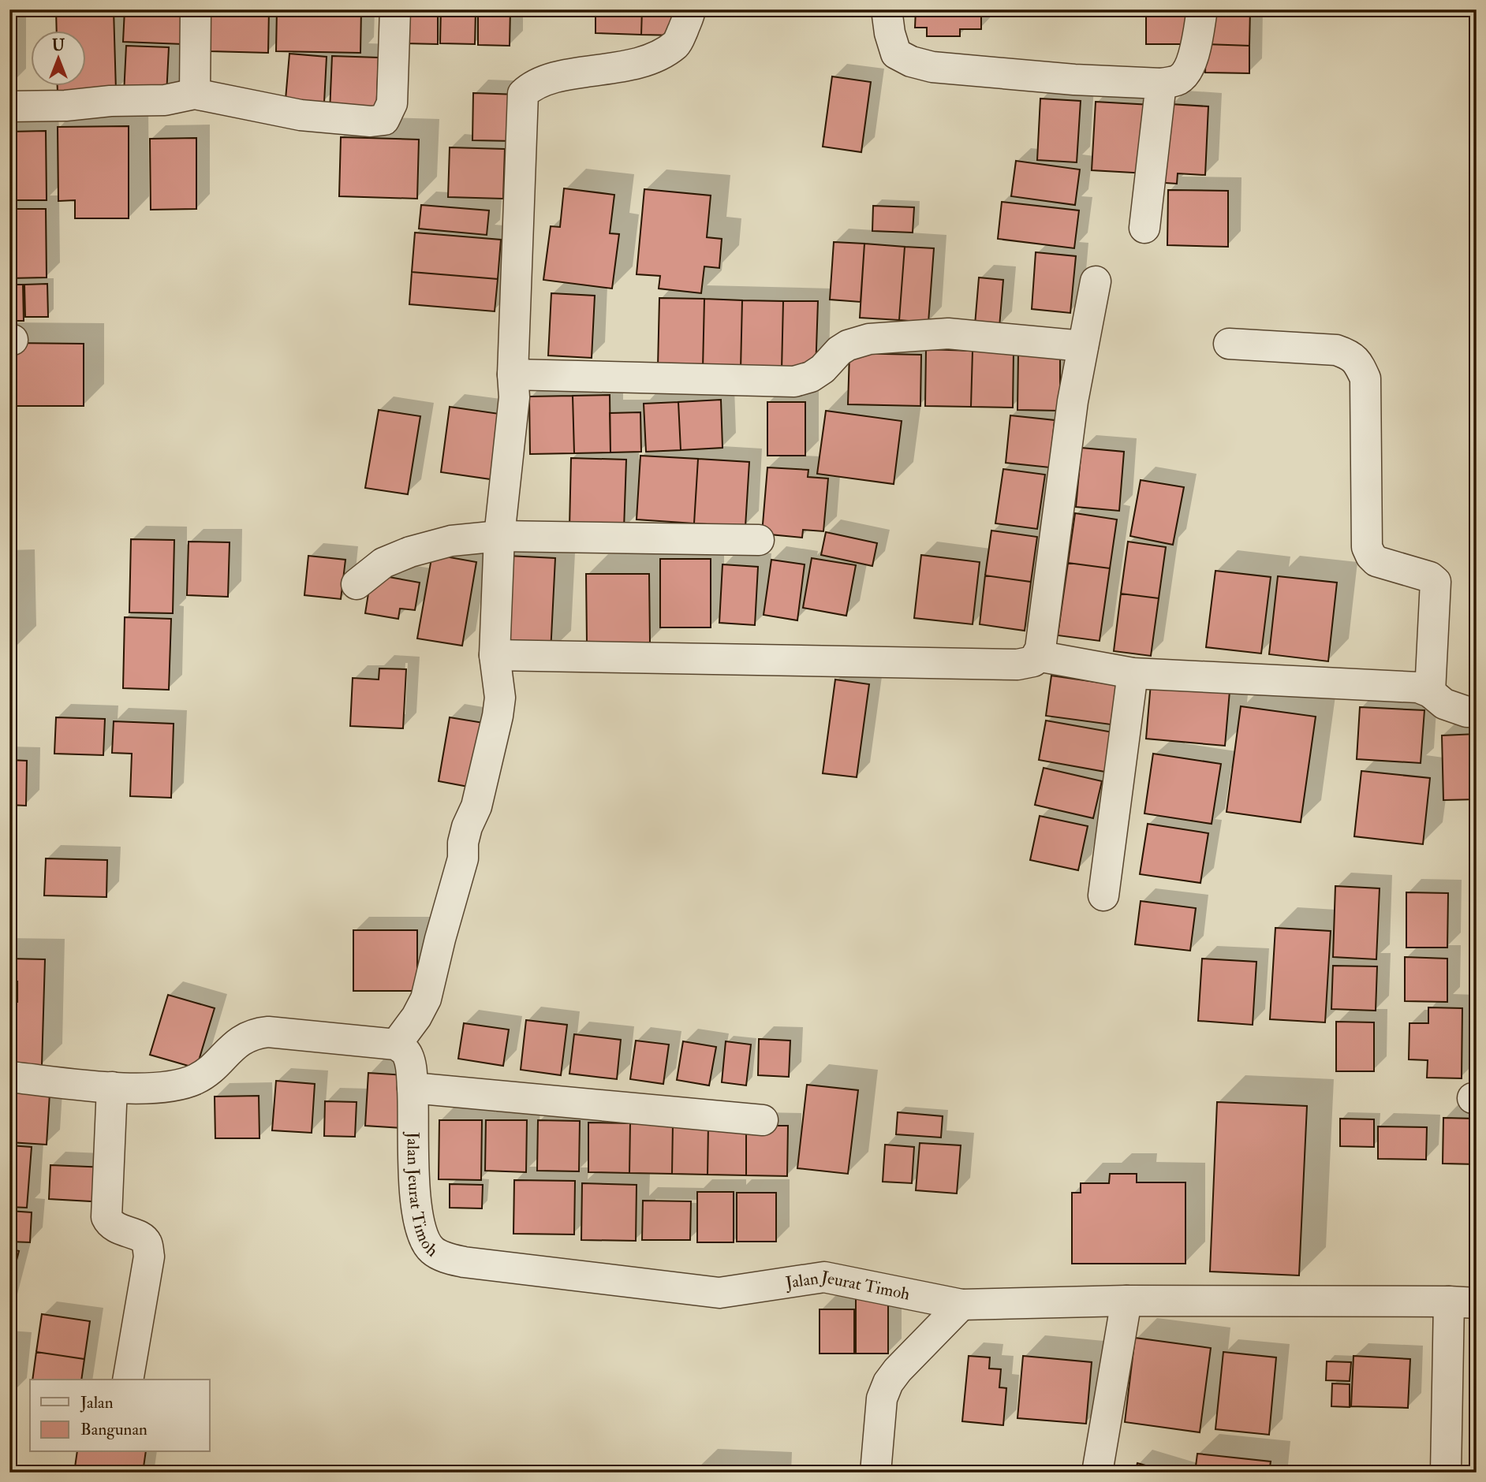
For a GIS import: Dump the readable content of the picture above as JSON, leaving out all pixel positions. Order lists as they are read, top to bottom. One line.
{"streets":{"street":["Jalan Jeurat Timoh"]},"legend":["Jalan","Bangunan"],"north":"top"}
